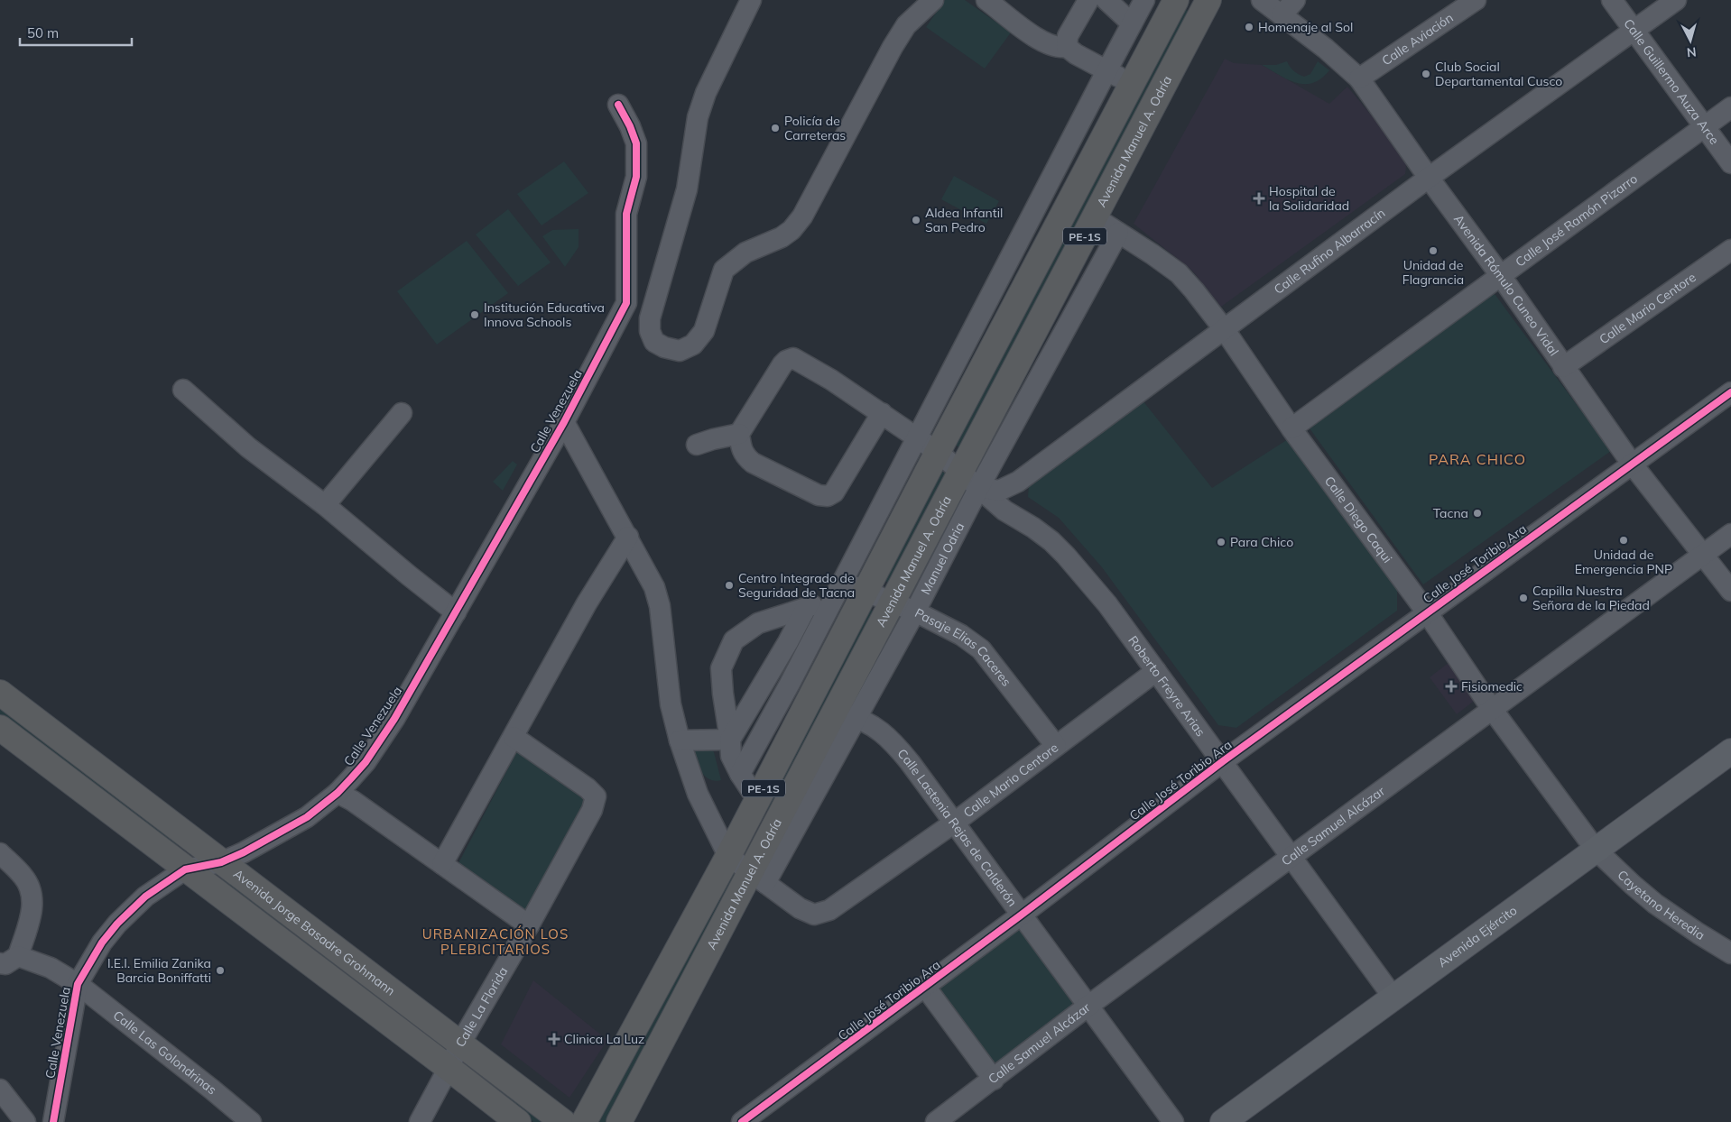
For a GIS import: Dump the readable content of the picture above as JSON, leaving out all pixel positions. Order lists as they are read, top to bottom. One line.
{"streets":{"highway":["Avenida Manuel A. Odría","PE-1S","Avenida Jorge Basadre Grohmann"],"main road":["Avenida Ejército"],"street":["Calle Aviación","Calle Guillermo Auza Arce","Calle José Ramón Pizarro","Calle Rufino Albarracín","Avenida Rómulo Cuneo Vidal","Calle Mario Centore","Calle Venezuela","Calle Diego Caqui","Manuel Odria","Calle José Toribio Ara","Pasaje Elias Caceres","Roberto Freyre Arias","Calle Samuel Alcázar","Calle Lastenia Rejas de Calderón","Cayetano Heredia","Calle La Florida","Calle Las Golondrinas"]},"crossings":[["Calle Aviación","Avenida Rómulo Cuneo Vidal"],["Calle Guillermo Auza Arce","Calle José Ramón Pizarro"],["Calle Guillermo Auza Arce","Calle Rufino Albarracín"],["Avenida Manuel A. Odría","Calle Mario Centore"],["Avenida Manuel A. Odría","Calle Diego Caqui"],["Avenida Manuel A. Odría","Manuel Odria"],["Avenida Manuel A. Odría","Pasaje Elias Caceres"],["Avenida Manuel A. Odría","Roberto Freyre Arias"],["Avenida Manuel A. Odría","Calle Lastenia Rejas de Calderón"],["Calle José Ramón Pizarro","Avenida Rómulo Cuneo Vidal"],["Calle José Ramón Pizarro","Calle Diego Caqui"],["PE-1S","Calle Mario Centore"],["PE-1S","Pasaje Elias Caceres"],["PE-1S","Roberto Freyre Arias"],["Calle Rufino Albarracín","Avenida Rómulo Cuneo Vidal"],["Calle Rufino Albarracín","Calle Diego Caqui"],["Calle Rufino Albarracín","Manuel Odria"],["Calle Rufino Albarracín","Roberto Freyre Arias"],["Avenida Rómulo Cuneo Vidal","Calle Mario Centore"],["Avenida Rómulo Cuneo Vidal","Calle José Toribio Ara"],["Avenida Rómulo Cuneo Vidal","Calle Samuel Alcázar"],["Calle Mario Centore","Pasaje Elias Caceres"],["Calle Mario Centore","Roberto Freyre Arias"],["Calle Mario Centore","Calle Lastenia Rejas de Calderón"],["Calle Venezuela","Avenida Jorge Basadre Grohmann"],["Calle Venezuela","Calle Las Golondrinas"],["Calle Diego Caqui","Manuel Odria"],["Calle Diego Caqui","Calle José Toribio Ara"],["Calle Diego Caqui","Calle Samuel Alcázar"],["Calle Diego Caqui","Cayetano Heredia"],["Calle Diego Caqui","Avenida Ejército"],["Manuel Odria","Pasaje Elias Caceres"],["Manuel Odria","Roberto Freyre Arias"],["Manuel Odria","Calle Lastenia Rejas de Calderón"],["Calle José Toribio Ara","Roberto Freyre Arias"],["Calle José Toribio Ara","Calle Lastenia Rejas de Calderón"],["Roberto Freyre Arias","Calle Samuel Alcázar"],["Roberto Freyre Arias","Avenida Ejército"],["Calle Samuel Alcázar","Calle Lastenia Rejas de Calderón"],["Cayetano Heredia","Avenida Ejército"],["Avenida Jorge Basadre Grohmann","Calle La Florida"]],"districts":["PARA CHICO","URBANIZACIÓN LOS PLEBICITARIOS"],"places":{"other":["Homenaje al Sol","Club Social Departamental Cusco","Policía de Carreteras","Aldea Infantil San Pedro","Unidad de Flagrancia","Institución Educativa Innova Schools","Tacna","Unidad de Emergencia PNP","Para Chico","Centro Integrado de Seguridad de Tacna","Capilla Nuestra Señora de la Piedad","I.E.I. Emilia Zanika Barcia Boniffatti"],"health":["Hospital de la Solidaridad","Fisiomedic","Clinica La Luz"]},"scale_bar":"50 m","north":"bottom"}
